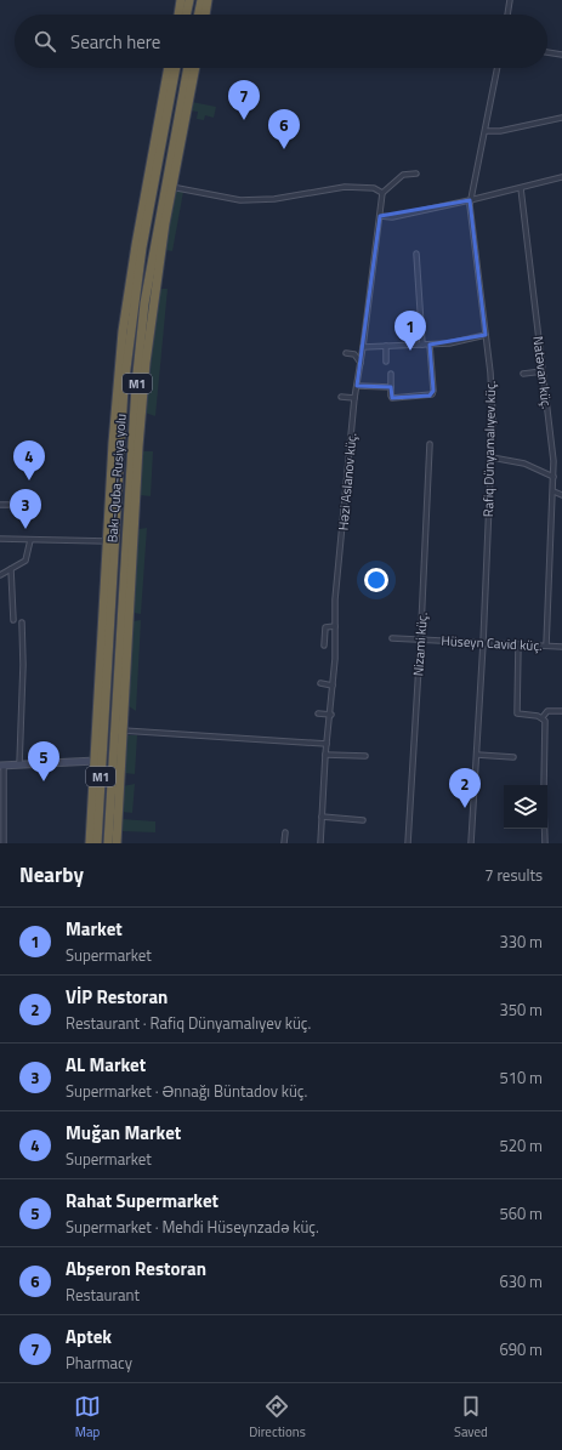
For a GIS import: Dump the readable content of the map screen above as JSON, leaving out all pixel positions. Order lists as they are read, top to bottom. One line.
{"streets":{"highway":["M1","Bakı-Quba-Rusiya yolu"],"street":["Natəvan küç.","Rafiq Dünyamalıyev küç.","Həzi Aslanov küç.","Hüseyn Cavid küç.","Nizami küç."]},"crossings":[["Natəvan küç.","Hüseyn Cavid küç."],["Rafiq Dünyamalıyev küç.","Hüseyn Cavid küç."],["Hüseyn Cavid küç.","Nizami küç."]],"page":{"search":"Search here","pins":["7","6","1","4","3","5","2"],"heading":["Nearby","7 results"],"list":[{"mark":"1","name":"Market","note":"Supermarket","value":"330 m"},{"mark":"2","name":"VİP Restoran","note":"Restaurant · Rafiq Dünyamalıyev küç.","value":"350 m"},{"mark":"3","name":"AL Market","note":"Supermarket · Ənnağı Büntadov küç.","value":"510 m"},{"mark":"4","name":"Muğan Market","note":"Supermarket","value":"520 m"},{"mark":"5","name":"Rahat Supermarket","note":"Supermarket · Mehdi Hüseynzadə küç.","value":"560 m"},{"mark":"6","name":"Abşeron Restoran","note":"Restaurant","value":"630 m"},{"mark":"7","name":"Aptek","note":"Pharmacy","value":"690 m"}],"nav":["Map","Directions","Saved"]}}
